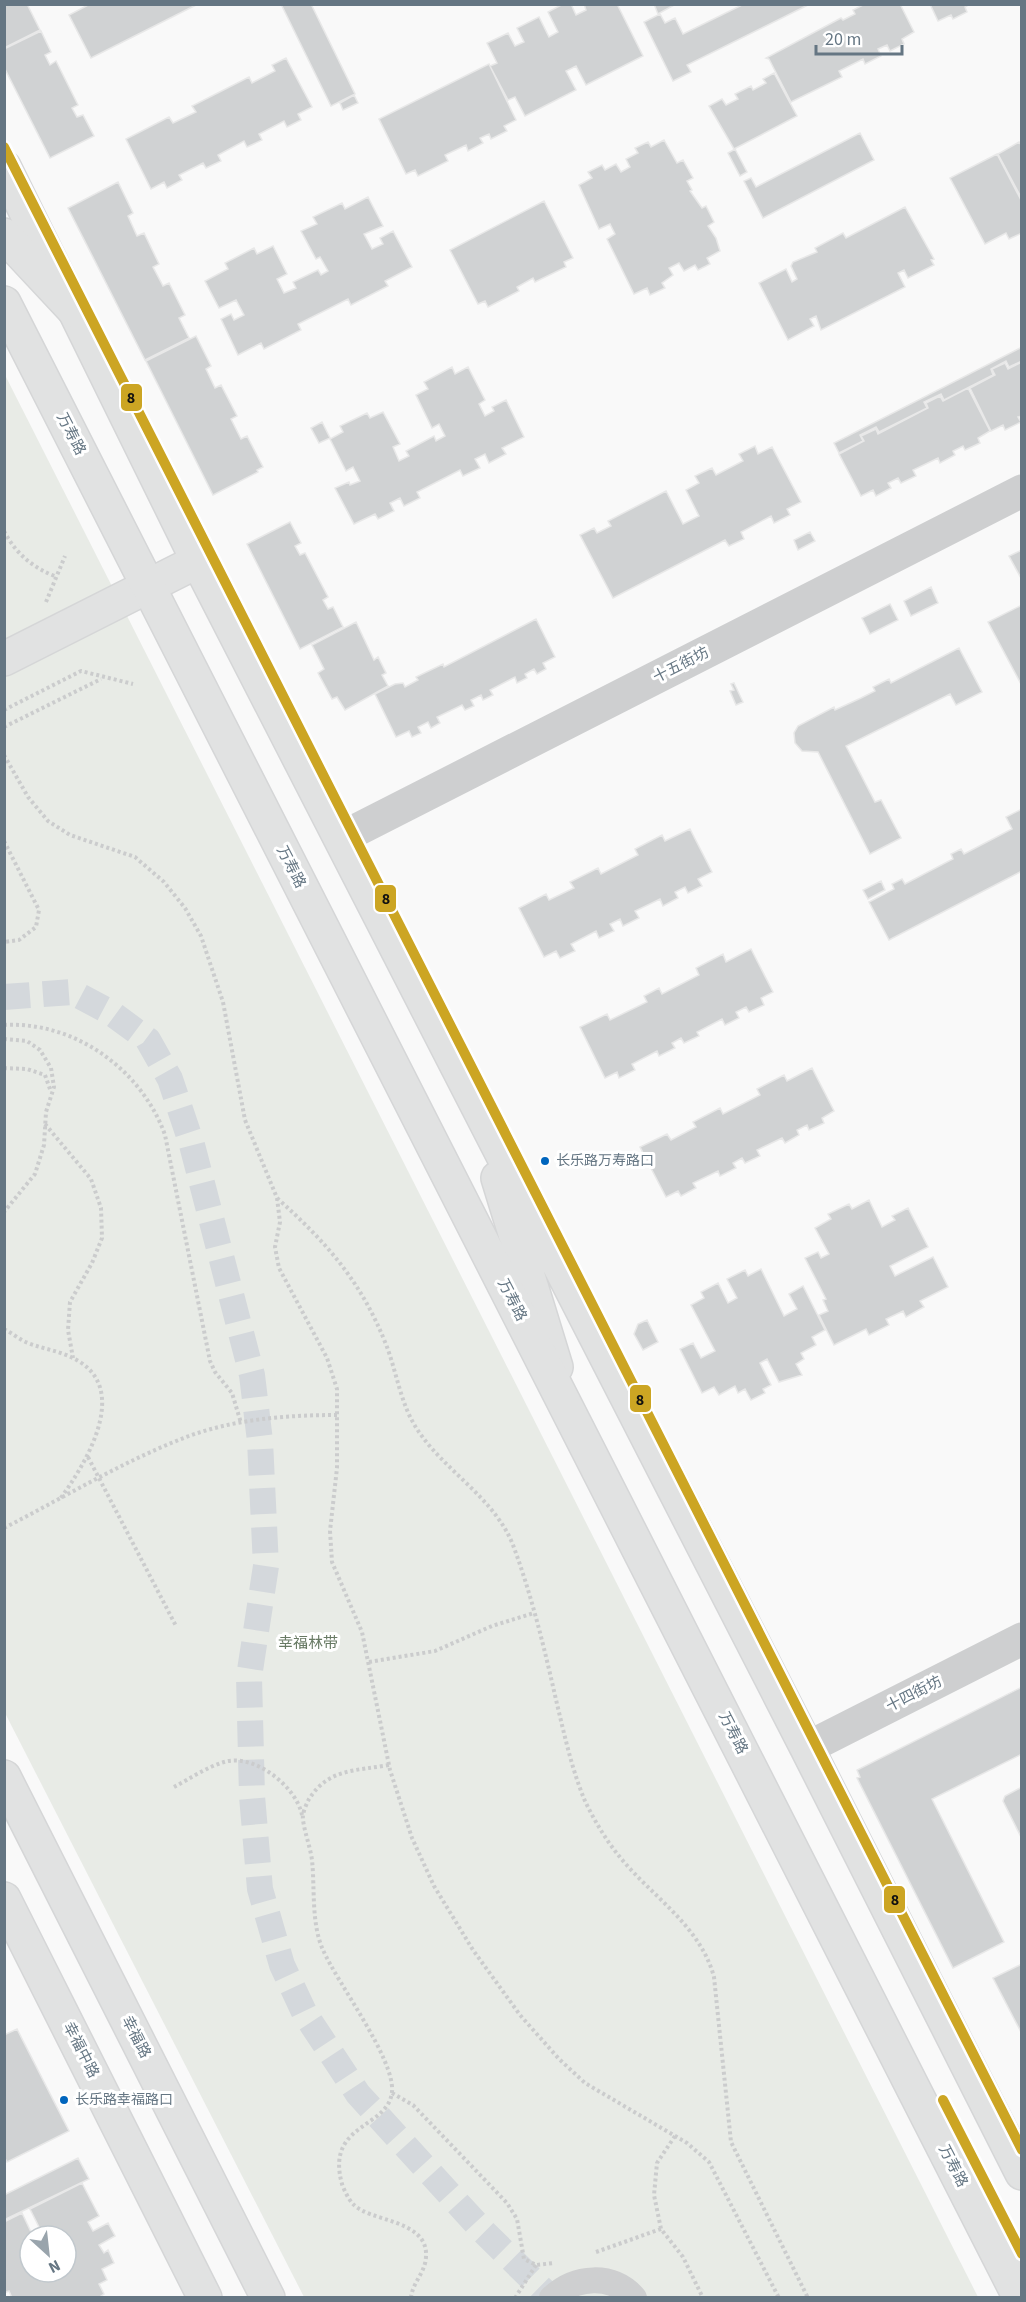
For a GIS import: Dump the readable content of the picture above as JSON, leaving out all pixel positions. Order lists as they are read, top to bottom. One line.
{"streets":{"main road":["万寿路","幸福路","幸福中路"],"street":["十五街坊","十四街坊"]},"parks":["幸福林带"],"places":["长乐路万寿路口","长乐路幸福路口"],"lines":["transit line 8"],"scale_bar":"20 m","north":"bottom right"}
